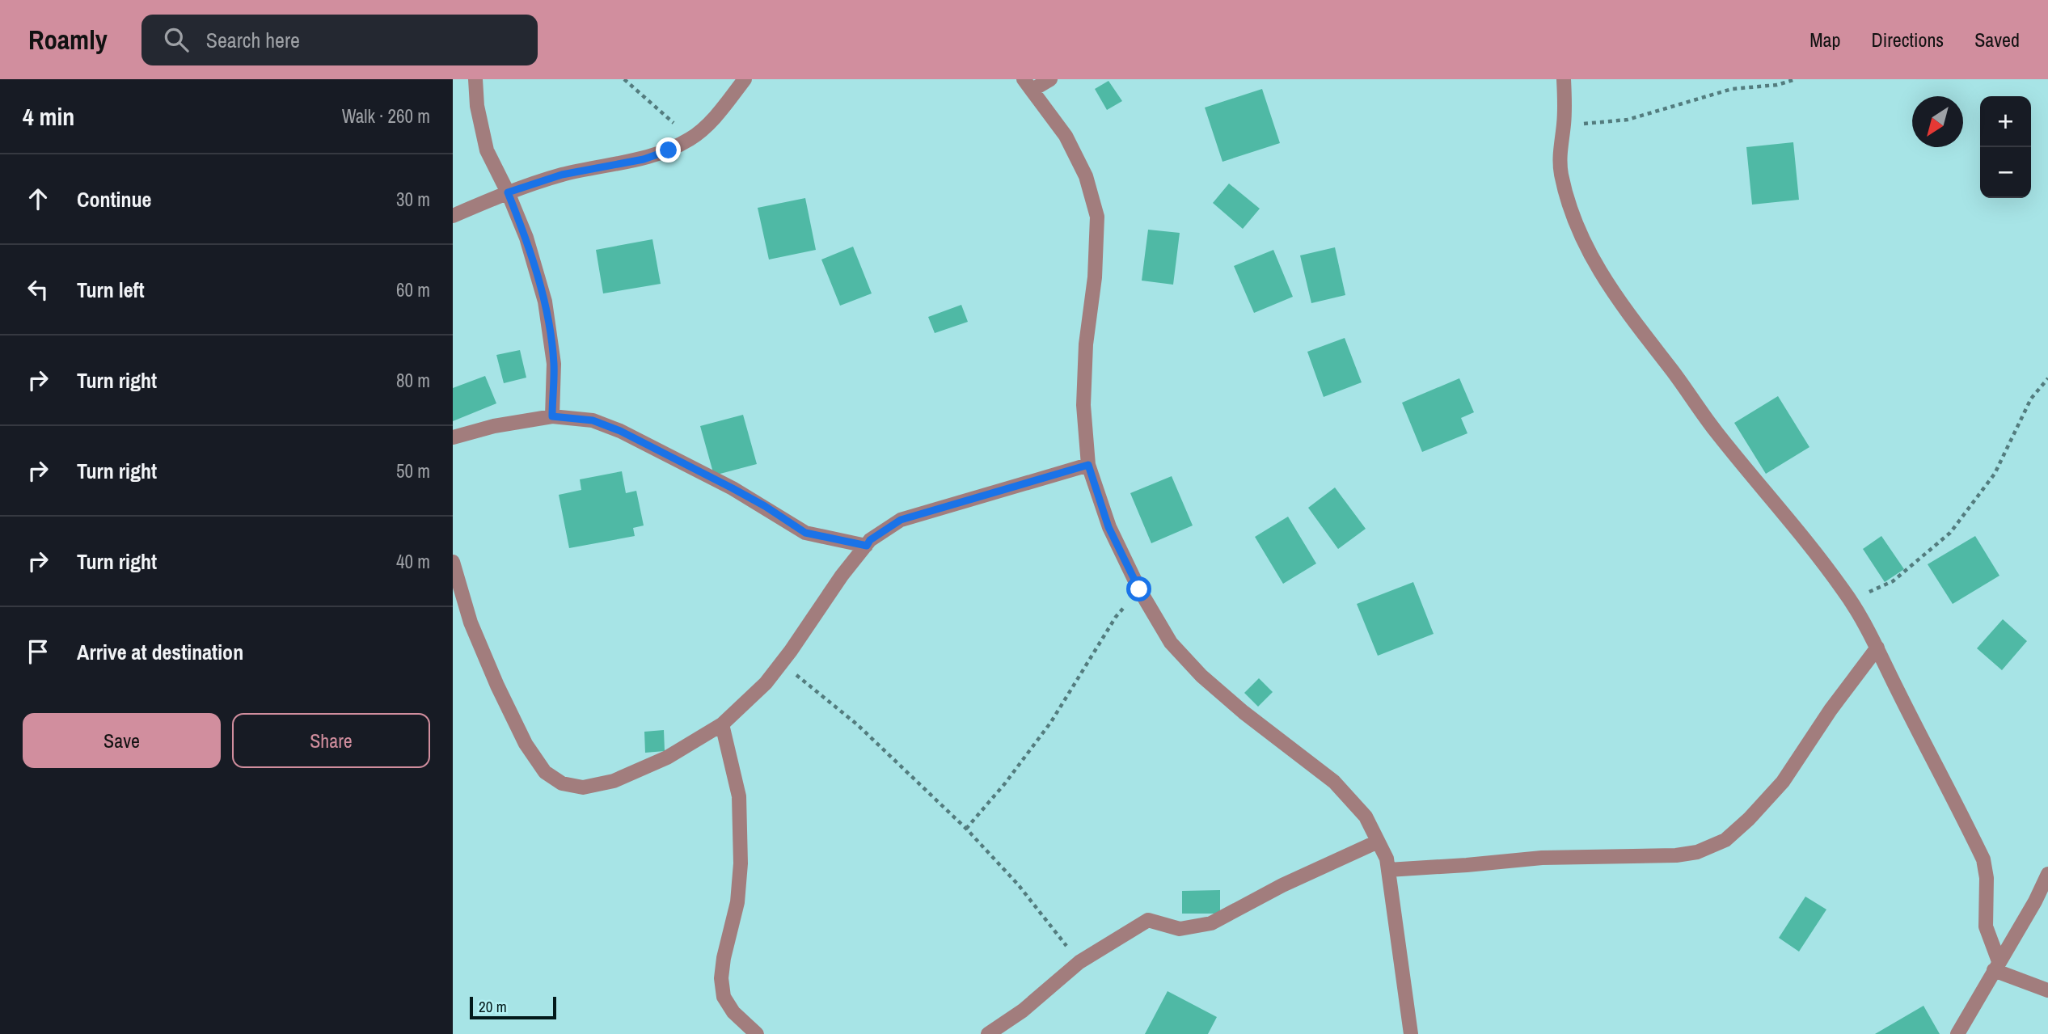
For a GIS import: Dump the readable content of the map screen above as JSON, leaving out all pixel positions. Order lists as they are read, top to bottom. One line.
{"scale_bar":"20 m","north":"bottom left","page":{"header":"Roamly","search":"Search here","nav":["Map","Directions","Saved"],"heading":["4 min","Walk · 260 m"],"map_buttons":["+","−"],"list":[["Continue","30 m"],["Turn left","60 m"],["Turn right","80 m"],["Turn right","50 m"],["Turn right","40 m"],"Arrive at destination"],"buttons":["Save","Share"],"scale":"20 m"}}
